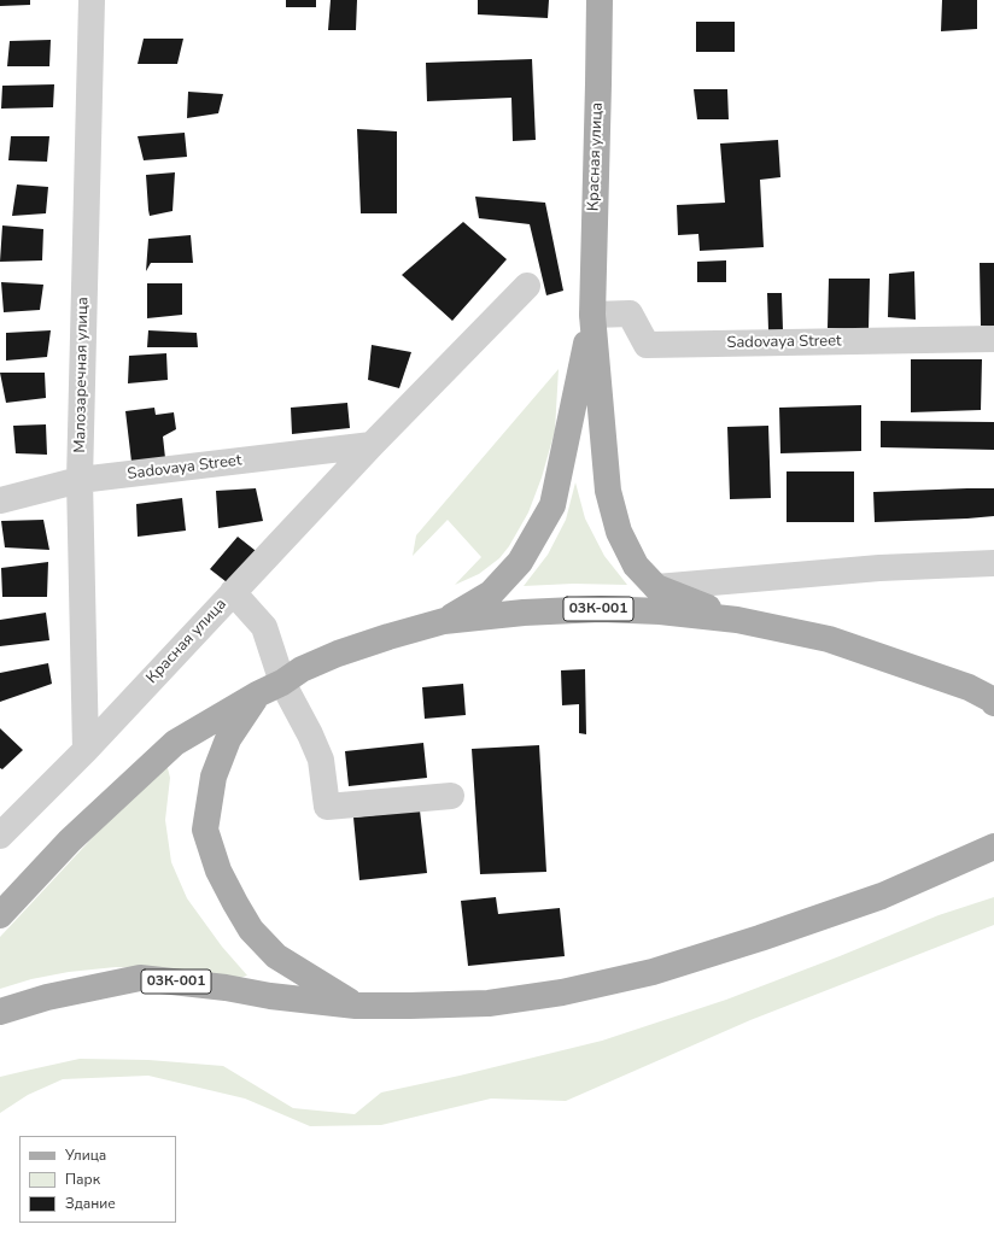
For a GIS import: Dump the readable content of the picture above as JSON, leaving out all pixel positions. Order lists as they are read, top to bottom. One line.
{"streets":{"main road":["Красная улица","03К-001"],"street":["Sadovaya Street","Малозаречная улица"]},"crossings":[["Красная улица","Sadovaya Street"],["Красная улица","Малозаречная улица"],["Sadovaya Street","Малозаречная улица"]],"legend":["Улица","Парк","Здание"]}
